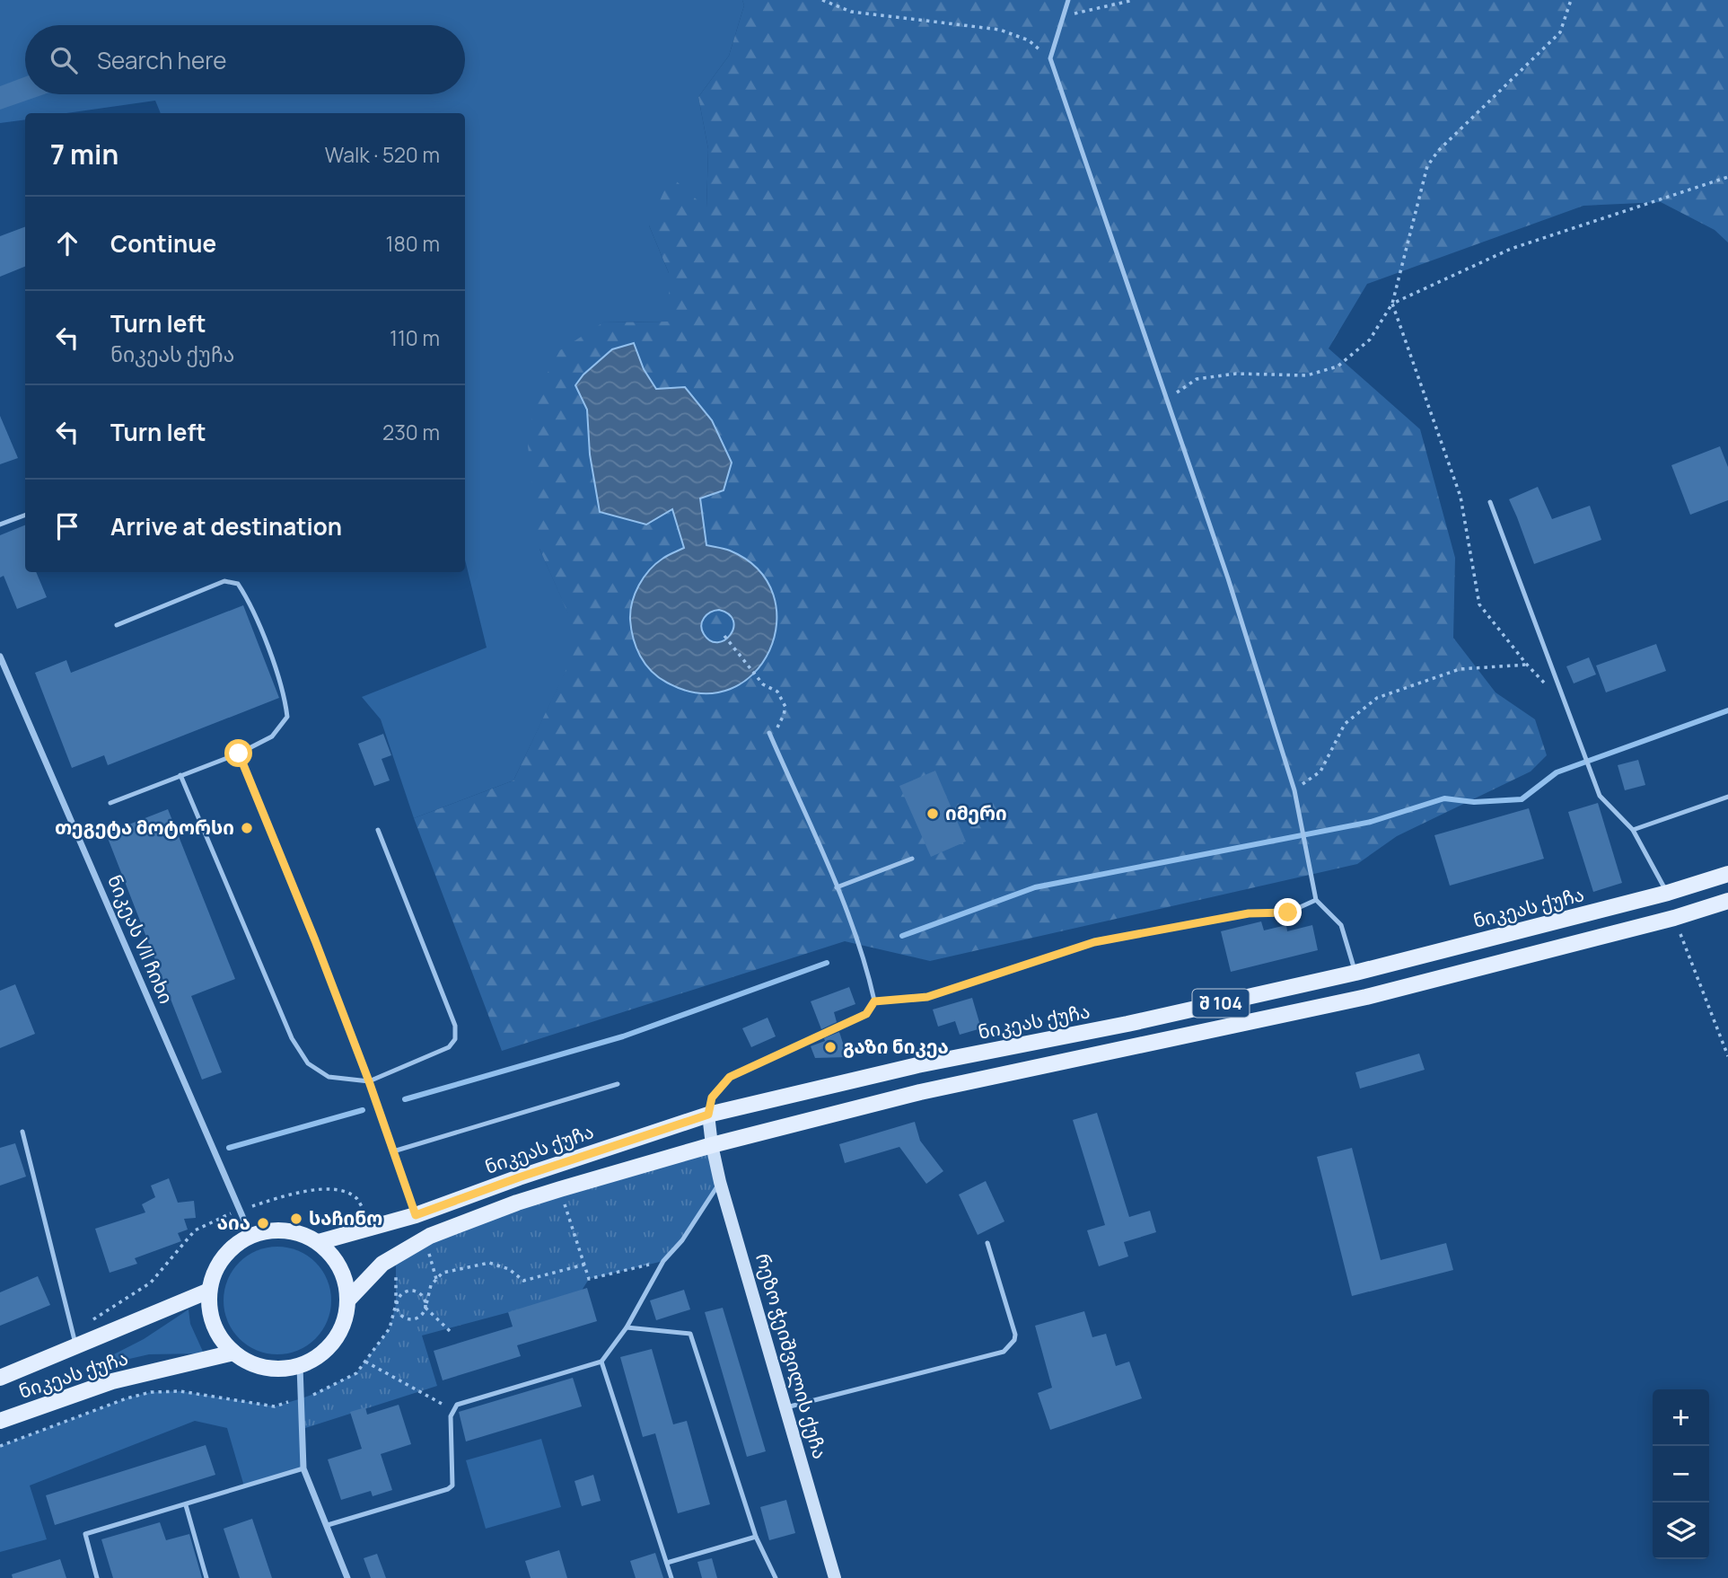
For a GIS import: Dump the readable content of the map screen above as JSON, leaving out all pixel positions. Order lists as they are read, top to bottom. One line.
{"streets":{"main road":["ნიკეას ქუჩა","შ 104","რეზო ჭეიშვილის ქუჩა"],"street":["ნიკეას VII ჩიხი"]},"crossings":[["ნიკეას ქუჩა","ნიკეას VII ჩიხი"],["ნიკეას ქუჩა","რეზო ჭეიშვილის ქუჩა"],["შ 104","რეზო ჭეიშვილის ქუჩა"]],"places":["იმერი","თეგეტა მოტორსი","გაზი ნიკეა","საჩინო","აია"],"page":{"search":"Search here","heading":["7 min","Walk · 520 m"],"list":[["Continue","180 m"],["Turn left","ნიკეას ქუჩა","110 m"],["Turn left","230 m"],"Arrive at destination"],"map_buttons":["+","−"]}}
